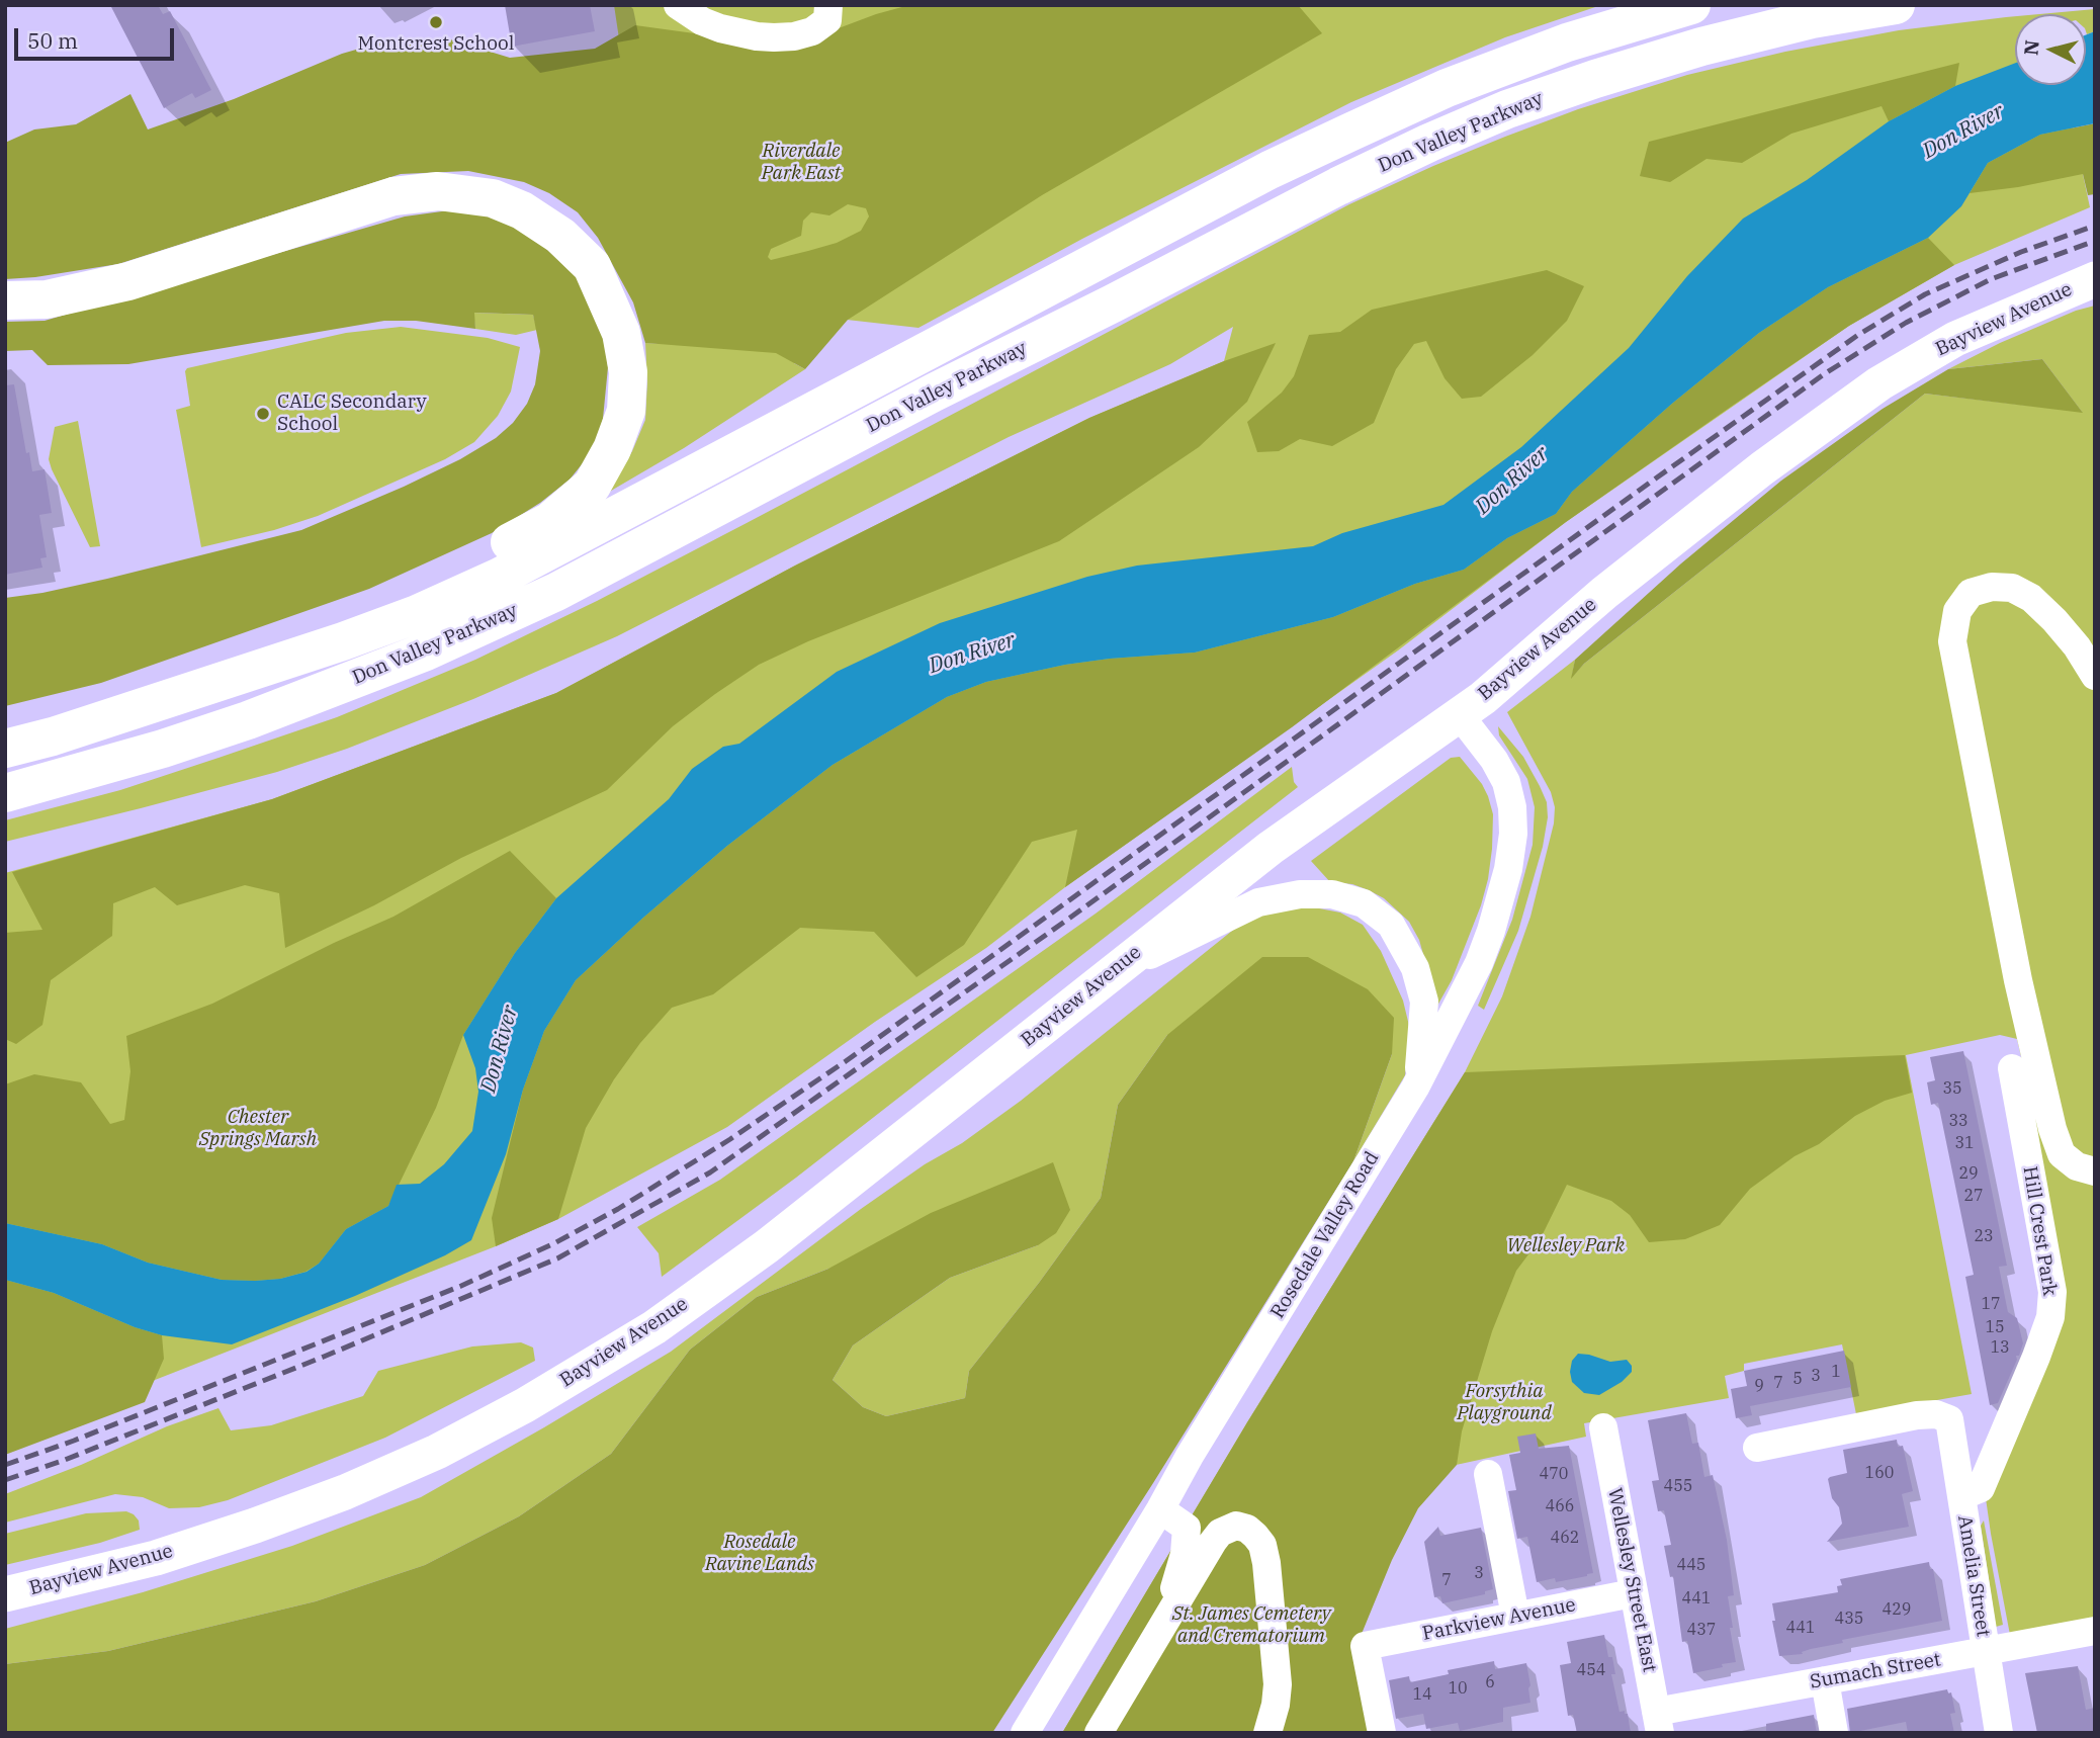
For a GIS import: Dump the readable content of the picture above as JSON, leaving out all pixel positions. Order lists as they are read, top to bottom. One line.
{"streets":{"highway":["Don Valley Parkway"],"main road":["Bayview Avenue"],"street":["Hill Crest Park","Rosedale Valley Road","Amelia Street","Wellesley Street East","Parkview Avenue","Sumach Street"]},"crossings":[["Bayview Avenue","Rosedale Valley Road"],["Hill Crest Park","Amelia Street"],["Amelia Street","Sumach Street"],["Wellesley Street East","Parkview Avenue"],["Wellesley Street East","Sumach Street"]],"water":["Don River"],"parks":["Riverdale Park East","Chester Springs Marsh","Wellesley Park","Forsythia Playground","Rosedale Ravine Lands","St. James Cemetery and Crematorium"],"places":["Montcrest School","CALC Secondary School"],"house_numbers":["35","33","31","29","27","23","17","15","13","1","3","5","7","9","160","470","455","466","462","445","3","7","441","429","435","441","437","454","6","10","14"],"scale_bar":"50 m","north":"left"}
